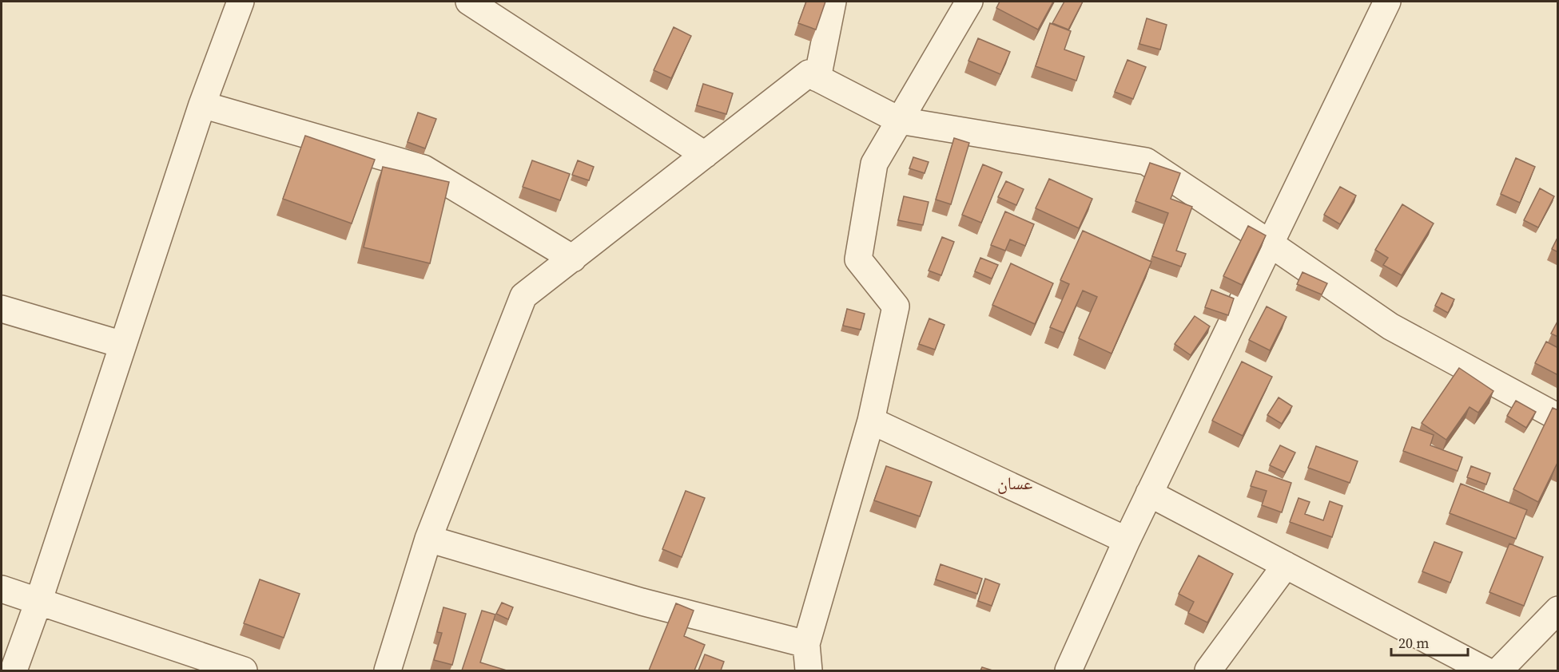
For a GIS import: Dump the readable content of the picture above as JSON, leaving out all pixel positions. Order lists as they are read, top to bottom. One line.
{"districts":["عسان"],"scale_bar":"20 m"}
